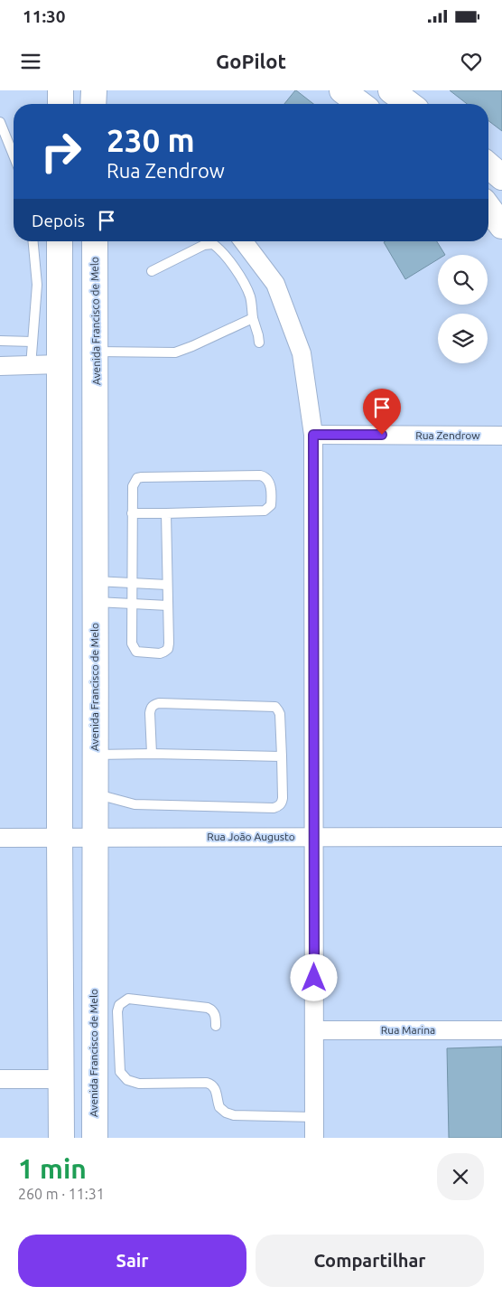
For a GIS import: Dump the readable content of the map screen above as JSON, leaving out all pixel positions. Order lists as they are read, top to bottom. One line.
{"streets":{"street":["Avenida Francisco de Melo","Rua Zendrow","Rua João Augusto","Rua Marina"]},"crossings":[["Avenida Francisco de Melo","Rua João Augusto"]],"page":{"status":"11:30","header":"GoPilot","turn":["230 m","Rua Zendrow"],"then":"Depois","heading":["1 min","260 m · 11:31"],"buttons":["Sair","Compartilhar"]}}
